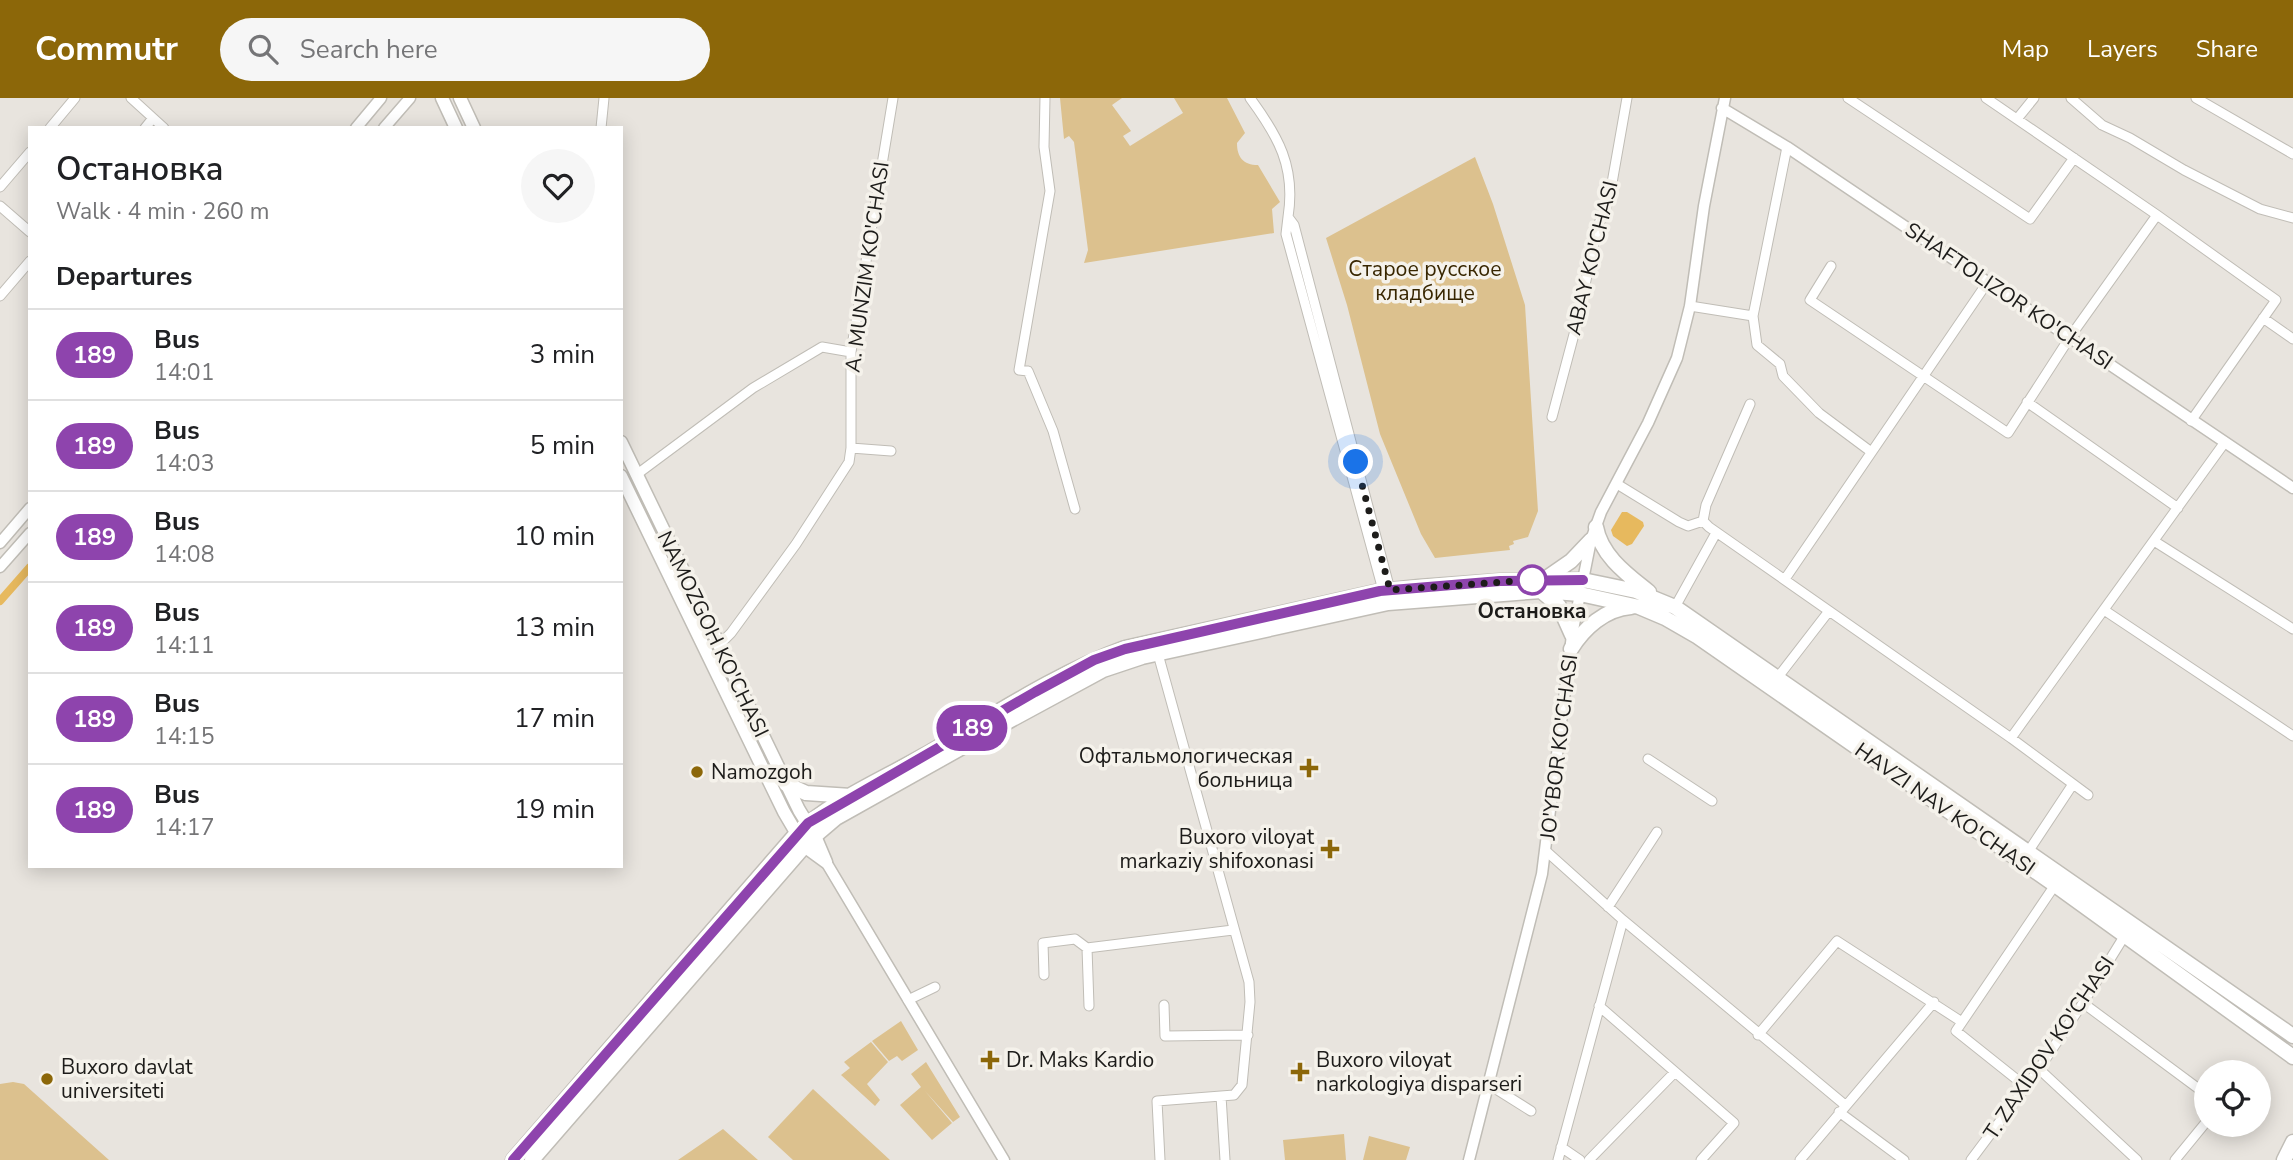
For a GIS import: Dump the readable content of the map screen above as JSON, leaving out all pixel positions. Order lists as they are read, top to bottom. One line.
{"streets":{"main road":["NAMOZGOH KO'CHASI","HAVZI NAV KO'CHASI"],"street":["ABAY KO'CHASI","A. MUNZIM KO'CHASI","SHAFTOLIZOR KO'CHASI","JO'YBOR KO'CHASI","T. ZAXIDOV KO'CHASI"]},"crossings":[["A. MUNZIM KO'CHASI","NAMOZGOH KO'CHASI"],["SHAFTOLIZOR KO'CHASI","JO'YBOR KO'CHASI"],["JO'YBOR KO'CHASI","HAVZI NAV KO'CHASI"],["HAVZI NAV KO'CHASI","T. ZAXIDOV KO'CHASI"]],"parks":["Старое русское кладбище"],"places":{"other":["Остановка","Namozgoh","Buxoro davlat universiteti"],"health":["Офтальмологическая больница","Buxoro viloyat markaziy shifoxonasi","Dr. Maks Kardio","Buxoro viloyat narkologiya disparseri"]},"lines":["bus line 189"],"page":{"header":"Commutr","search":"Search here","nav":["Map","Layers","Share"],"on_map":"189","heading":[["Остановка","Walk · 4 min · 260 m"],"Departures"],"list":[{"mark":"189","name":"Bus","note":"14:01","value":"3 min"},{"mark":"189","name":"Bus","note":"14:03","value":"5 min"},{"mark":"189","name":"Bus","note":"14:08","value":"10 min"},{"mark":"189","name":"Bus","note":"14:11","value":"13 min"},{"mark":"189","name":"Bus","note":"14:15","value":"17 min"},{"mark":"189","name":"Bus","note":"14:17","value":"19 min"}]}}
